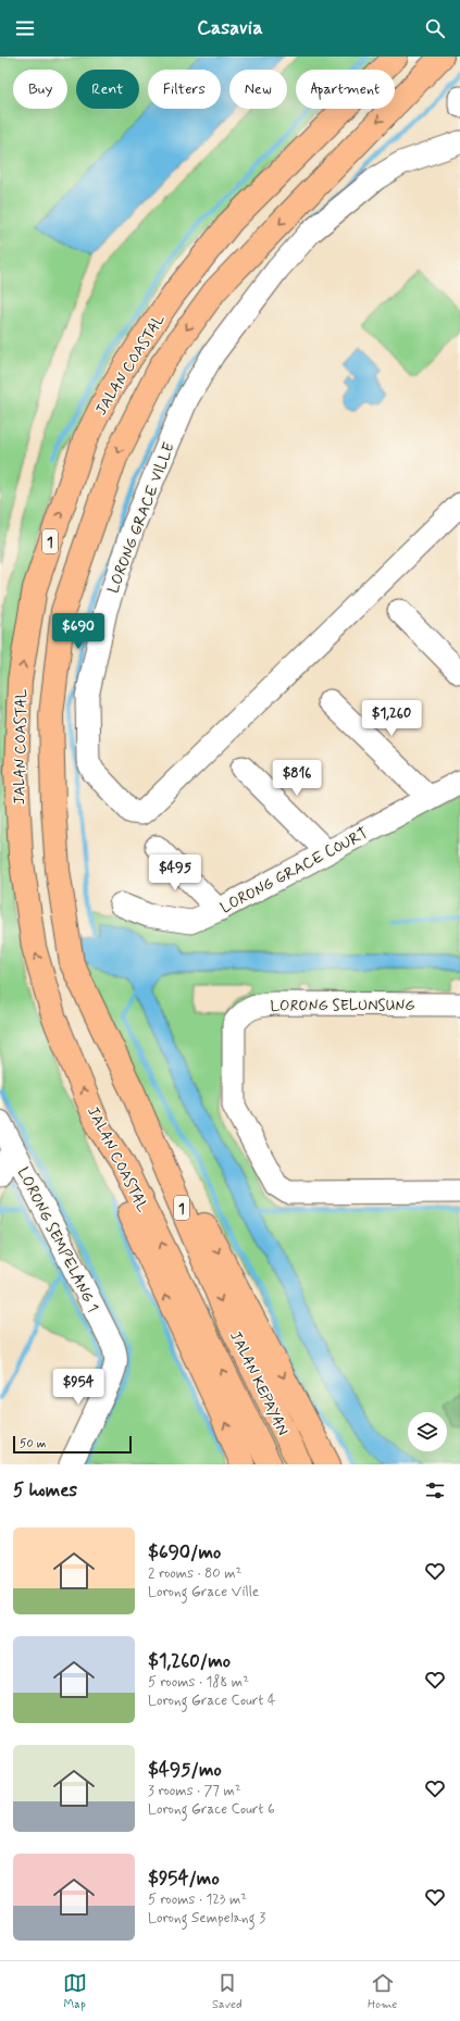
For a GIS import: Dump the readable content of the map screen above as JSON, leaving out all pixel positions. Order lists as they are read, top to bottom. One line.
{"streets":{"highway":["JALAN COASTAL","1","JALAN KEPAYAN"],"street":["LORONG GRACE VILLE","LORONG GRACE COURT","LORONG SELUNSUNG","LORONG SEMPELANG 1"]},"crossings":[["JALAN COASTAL","JALAN KEPAYAN"]],"scale_bar":"50 m","page":{"header":"Casavia","chip":["Buy","Rent","Filters","New","Apartment"],"price":["$690","$1,260","$816","$495","$954"],"scale":"50 m","heading":"5 homes","list":[{"name":"$690/mo","note":"2 rooms · 80 m² · Lorong Grace Ville"},{"name":"$1,260/mo","note":"5 rooms · 188 m² · Lorong Grace Court 4"},{"name":"$495/mo","note":"3 rooms · 77 m² · Lorong Grace Court 6"},{"name":"$954/mo","note":"5 rooms · 123 m² · Lorong Sempelang 3"}],"tabs":["Map","Saved","Home"]}}
